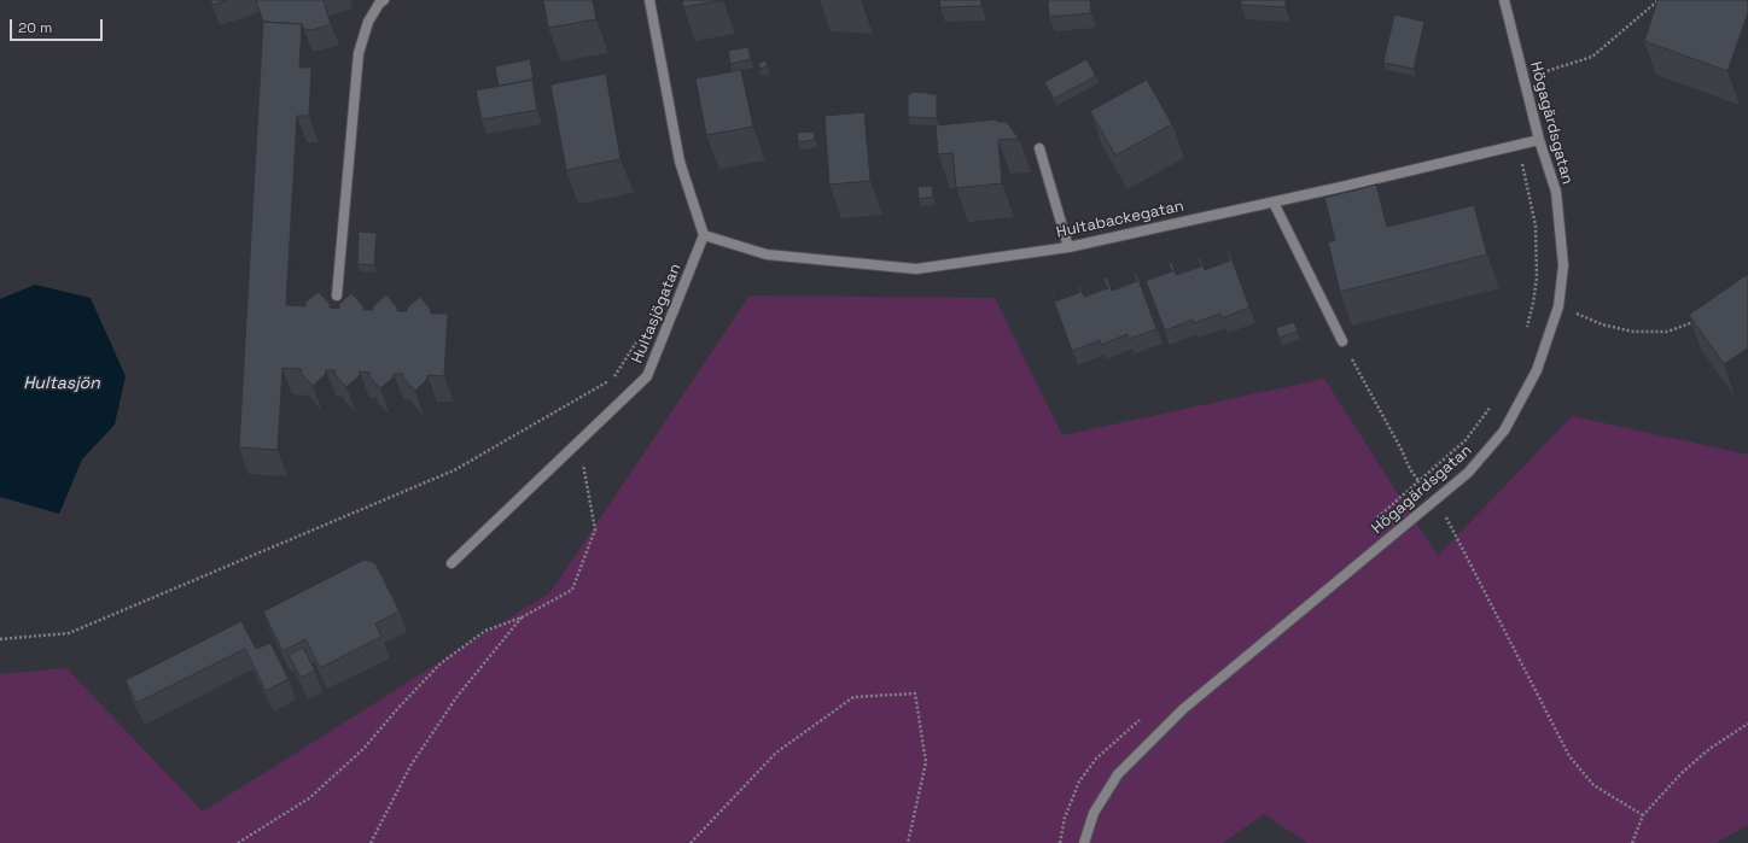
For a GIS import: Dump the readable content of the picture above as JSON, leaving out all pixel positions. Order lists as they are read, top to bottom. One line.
{"streets":{"street":["Högagärdsgatan","Hultabackegatan","Hultasjögatan"]},"crossings":[["Högagärdsgatan","Hultabackegatan"],["Hultabackegatan","Hultasjögatan"]],"water":["Hultasjön"],"scale_bar":"20 m"}
